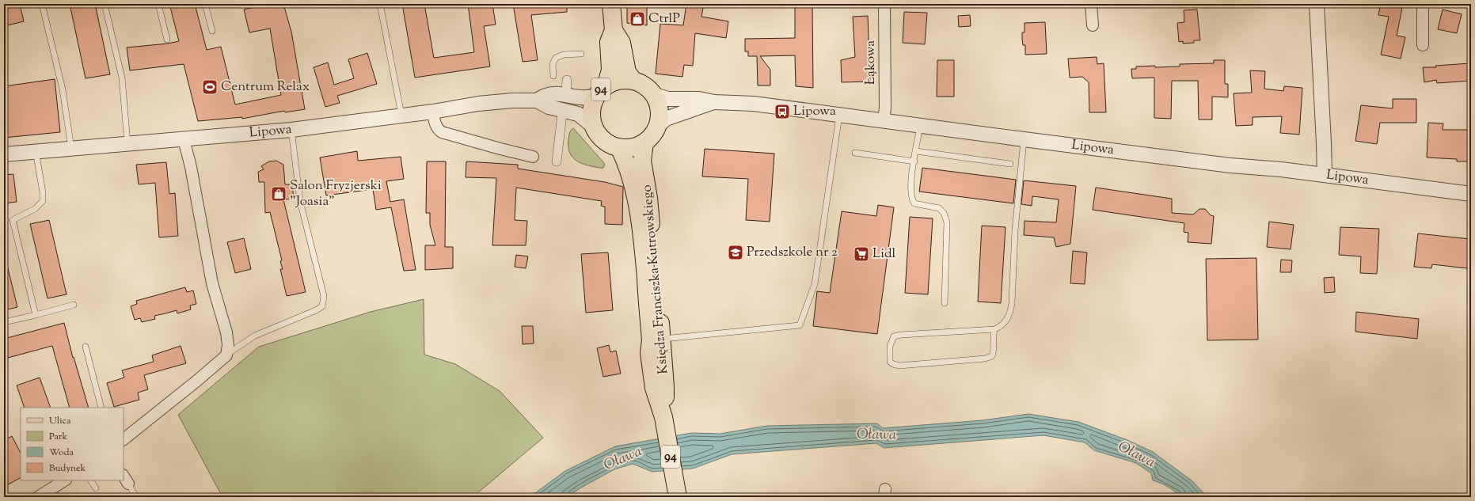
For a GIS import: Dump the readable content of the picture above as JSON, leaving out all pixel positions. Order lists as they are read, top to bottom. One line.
{"streets":{"main road":["94","Księdza Franciszka Kutrowskiego"],"street":["Łąkowa","Lipowa"]},"crossings":[["Łąkowa","Lipowa"],["94","Lipowa"],["94","Księdza Franciszka Kutrowskiego"],["Lipowa","Księdza Franciszka Kutrowskiego"]],"water":["Oława"],"places":{"shop":["CtrlP","Salon Fryzjerski \"Joasia\""],"sports":["Centrum Relax"],"bus stop":["Lipowa"],"school or university":["Przedszkole nr 2"],"supermarket":["Lidl"]},"legend":["Ulica","Park","Woda","Budynek"]}
